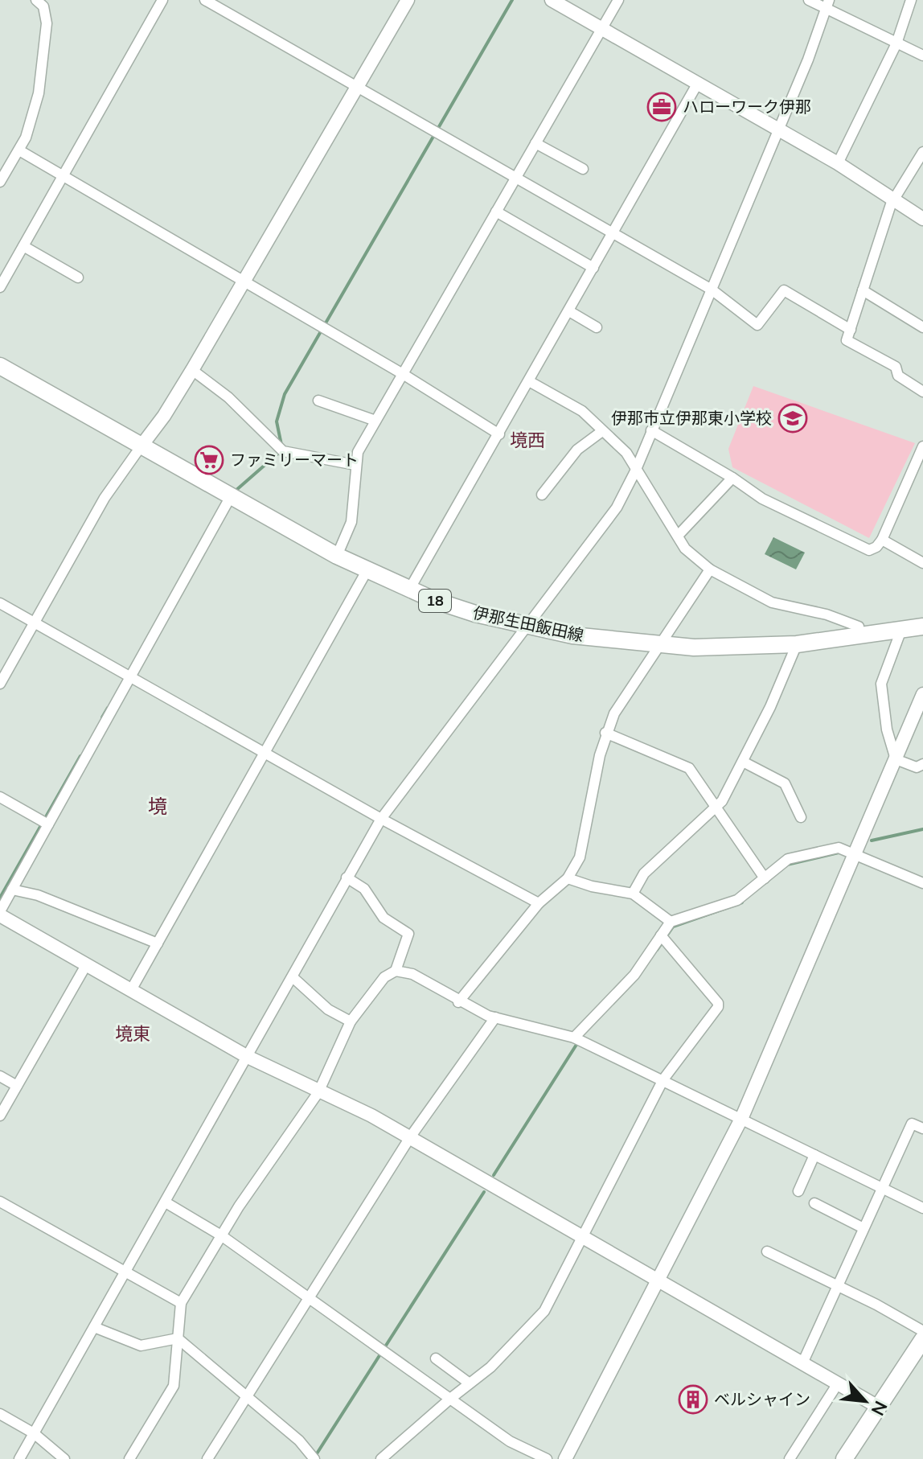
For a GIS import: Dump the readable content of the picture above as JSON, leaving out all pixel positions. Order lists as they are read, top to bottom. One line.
{"streets":{"main road":["18","伊那生田飯田線"]},"districts":["境西","境","境東"],"places":{"office":["ハローワーク伊那"],"school or university":["伊那市立伊那東小学校"],"supermarket":["ファミリーマート"],"building":["ベルシャイン"]},"north":"bottom right"}
